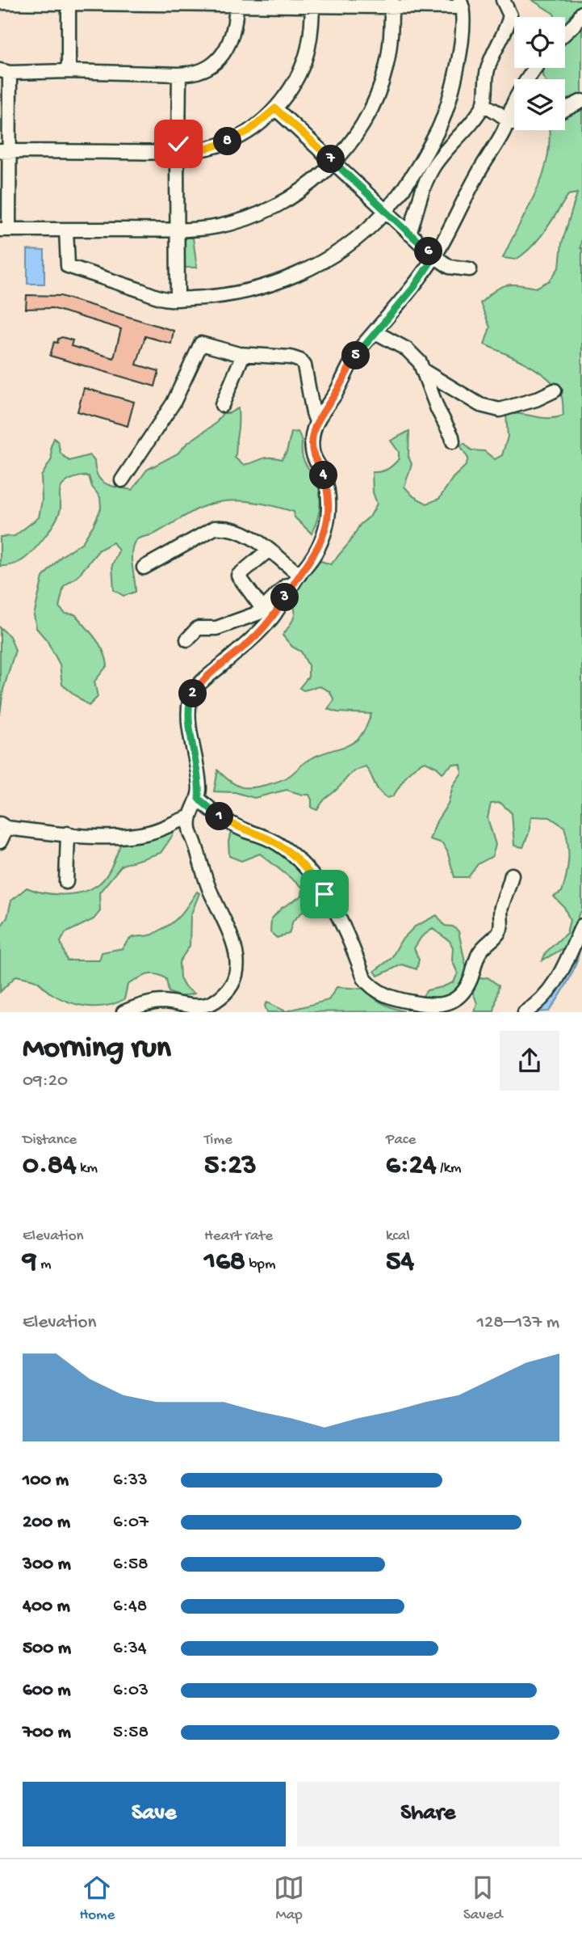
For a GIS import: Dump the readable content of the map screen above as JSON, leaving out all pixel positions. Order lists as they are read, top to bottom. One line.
{"page":{"pins":["8","7","6","5","4","3","2","1"],"heading":["Morning run","09:20"],"stats":[["Distance","0.84 km"],["Time","5:23"],["Pace","6:24 /km"],["Elevation","9 m"],["Heart rate","168 bpm"],["kcal","54"]],"chart":["Elevation","128–137 m"],"list":[{"name":"100 m","note":"6:33"},{"name":"200 m","note":"6:07"},{"name":"300 m","note":"6:58"},{"name":"400 m","note":"6:48"},{"name":"500 m","note":"6:34"},{"name":"600 m","note":"6:03"},{"name":"700 m","note":"5:58"}],"buttons":["Save","Share"],"tabs":["Home","Map","Saved"]}}
